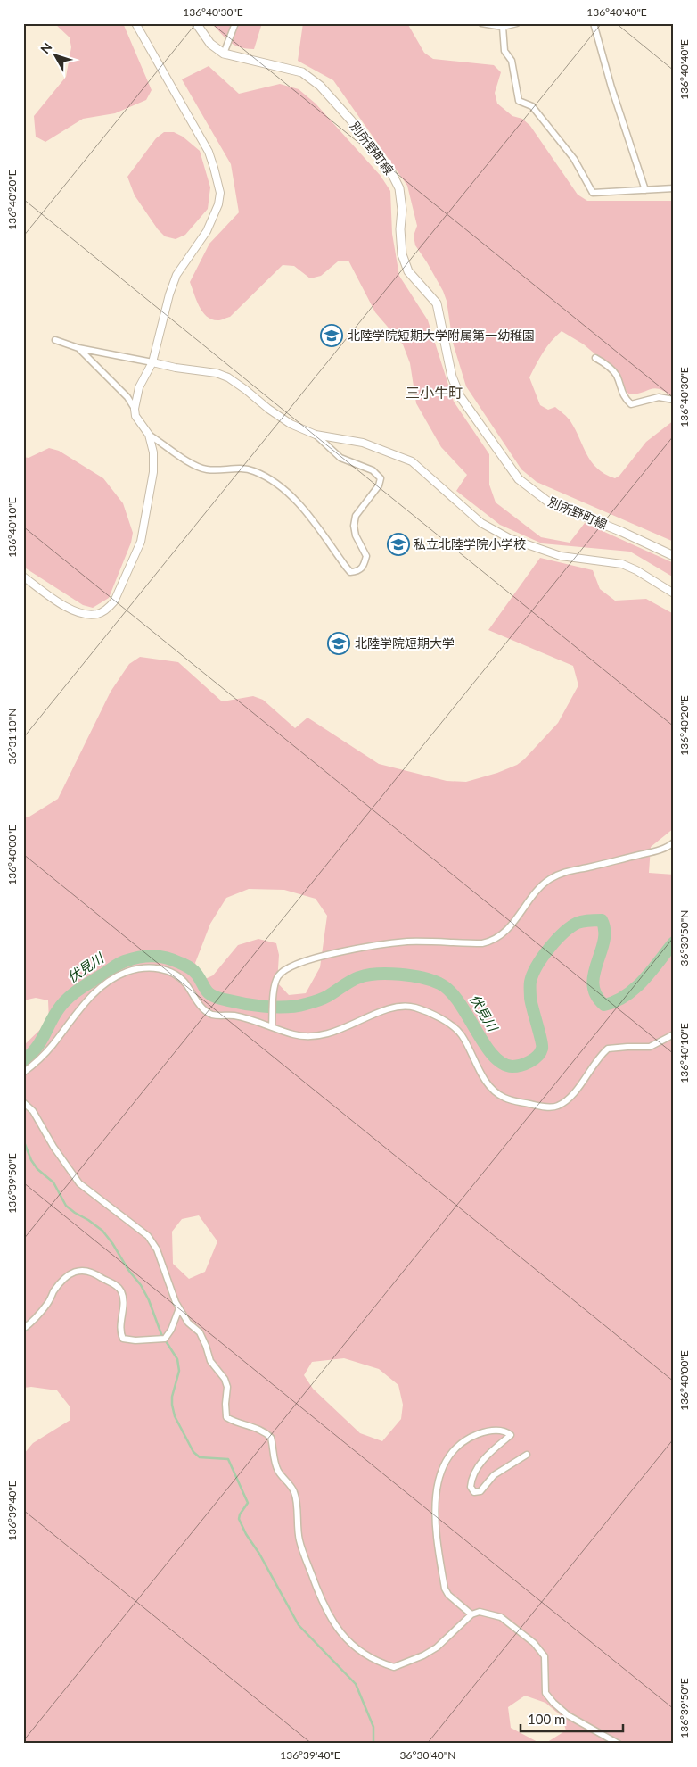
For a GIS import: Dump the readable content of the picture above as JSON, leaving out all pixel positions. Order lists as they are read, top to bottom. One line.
{"streets":{"main road":["別所野町線"]},"districts":["三小牛町"],"water":["伏見川"],"places":{"school or university":["北陸学院短期大学附属第一幼稚園","私立北陸学院小学校","北陸学院短期大学"]},"scale_bar":"100 m","north":"top left","coordinates":["136°40'30\"E","136°40'40\"E","136°40'20\"E","136°40'10\"E","36°31'10\"N","136°40'00\"E","36°30'50\"N","136°39'50\"E","136°39'40\"E","36°30'40\"N"]}
